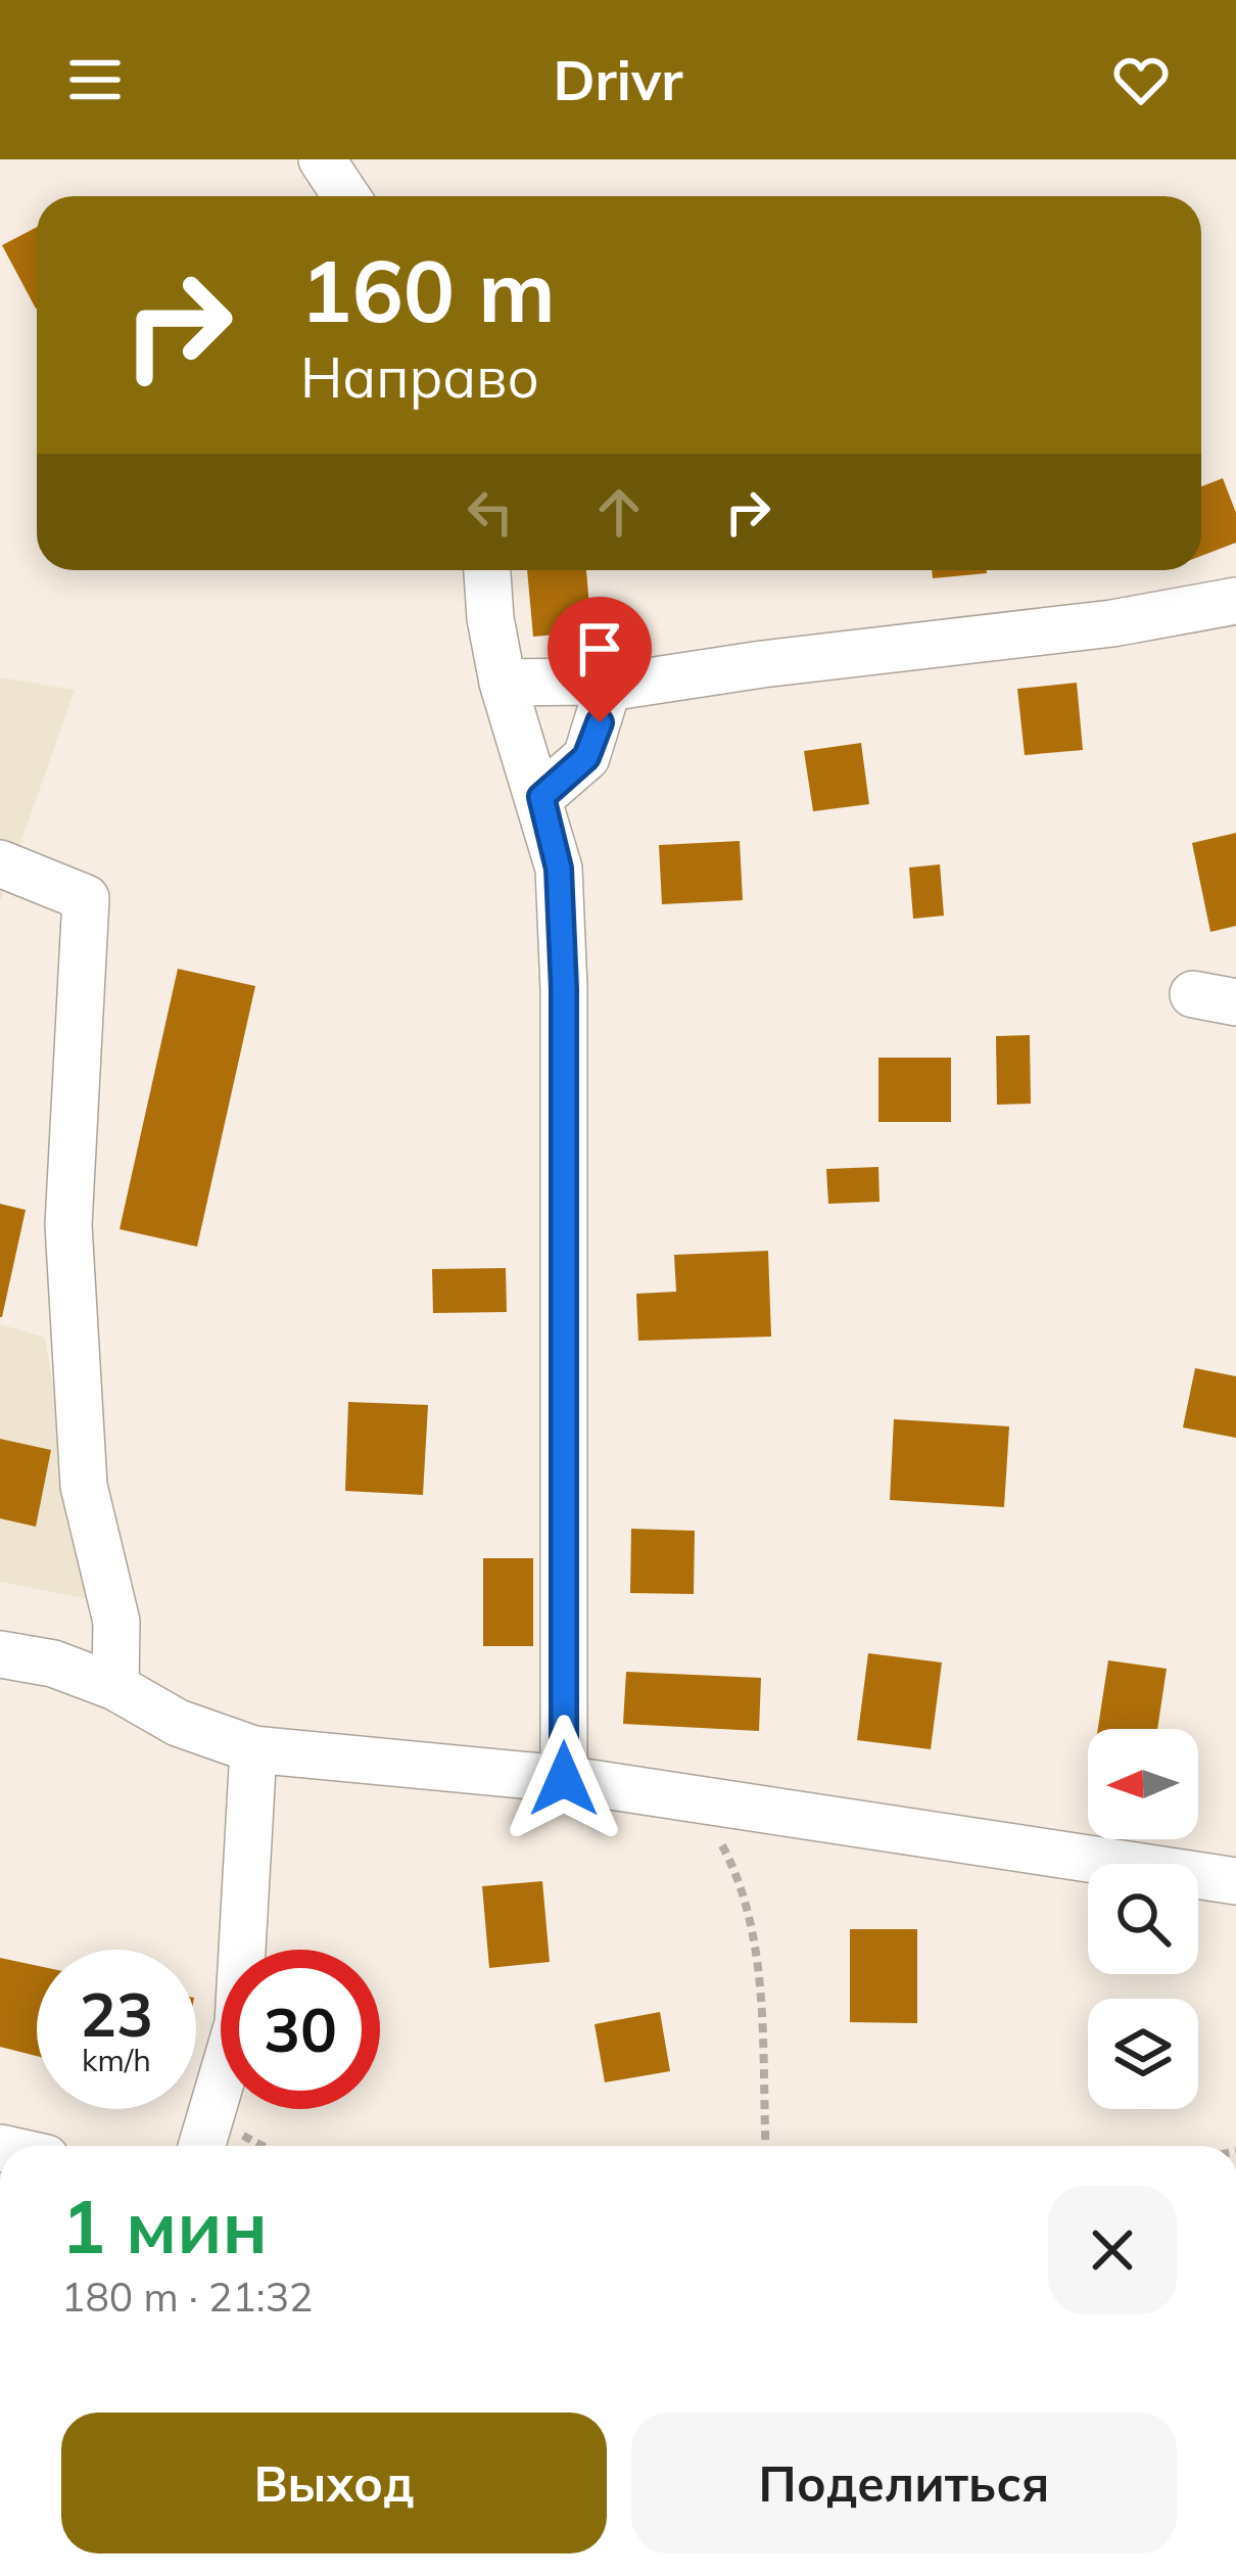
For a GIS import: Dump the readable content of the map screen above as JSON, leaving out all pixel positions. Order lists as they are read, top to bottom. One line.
{"north":"left","page":{"header":"Drivr","turn":["160 m","Направо"],"speed":"23 km/h","limit":"30","heading":["1 мин","180 m · 21:32"],"buttons":["Выход","Поделиться"]}}
